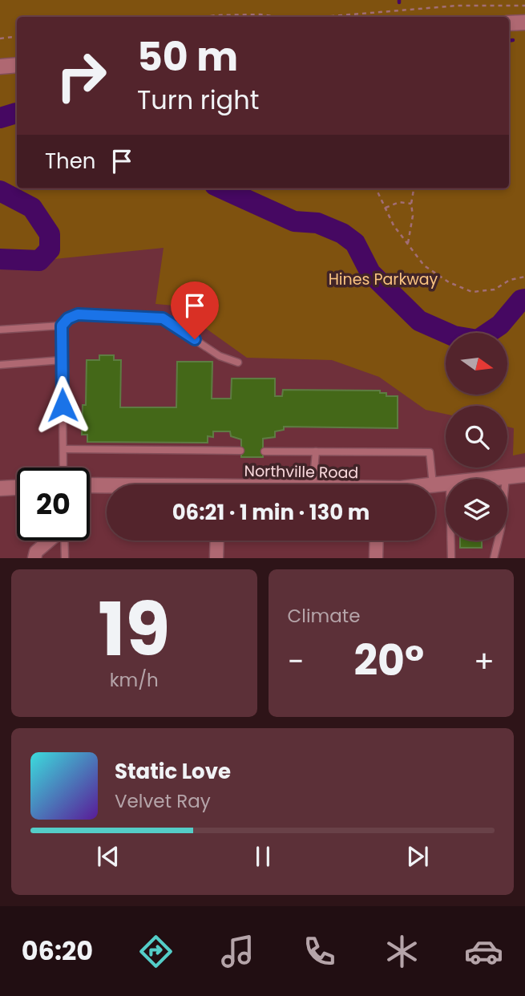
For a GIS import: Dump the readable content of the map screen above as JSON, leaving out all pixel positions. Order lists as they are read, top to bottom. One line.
{"streets":{"street":["Northville Road"]},"parks":["Hines Parkway"],"north":"right","page":{"turn":["50 m","Turn right"],"then":"Then","limit":"20","trip":"06:21 · 1 min · 130 m","tile":[["19","km/h"],"Climate"],"heat":["−","20°","+"],"song":["Static Love","Velvet Ray"],"tabs":"06:20"}}
